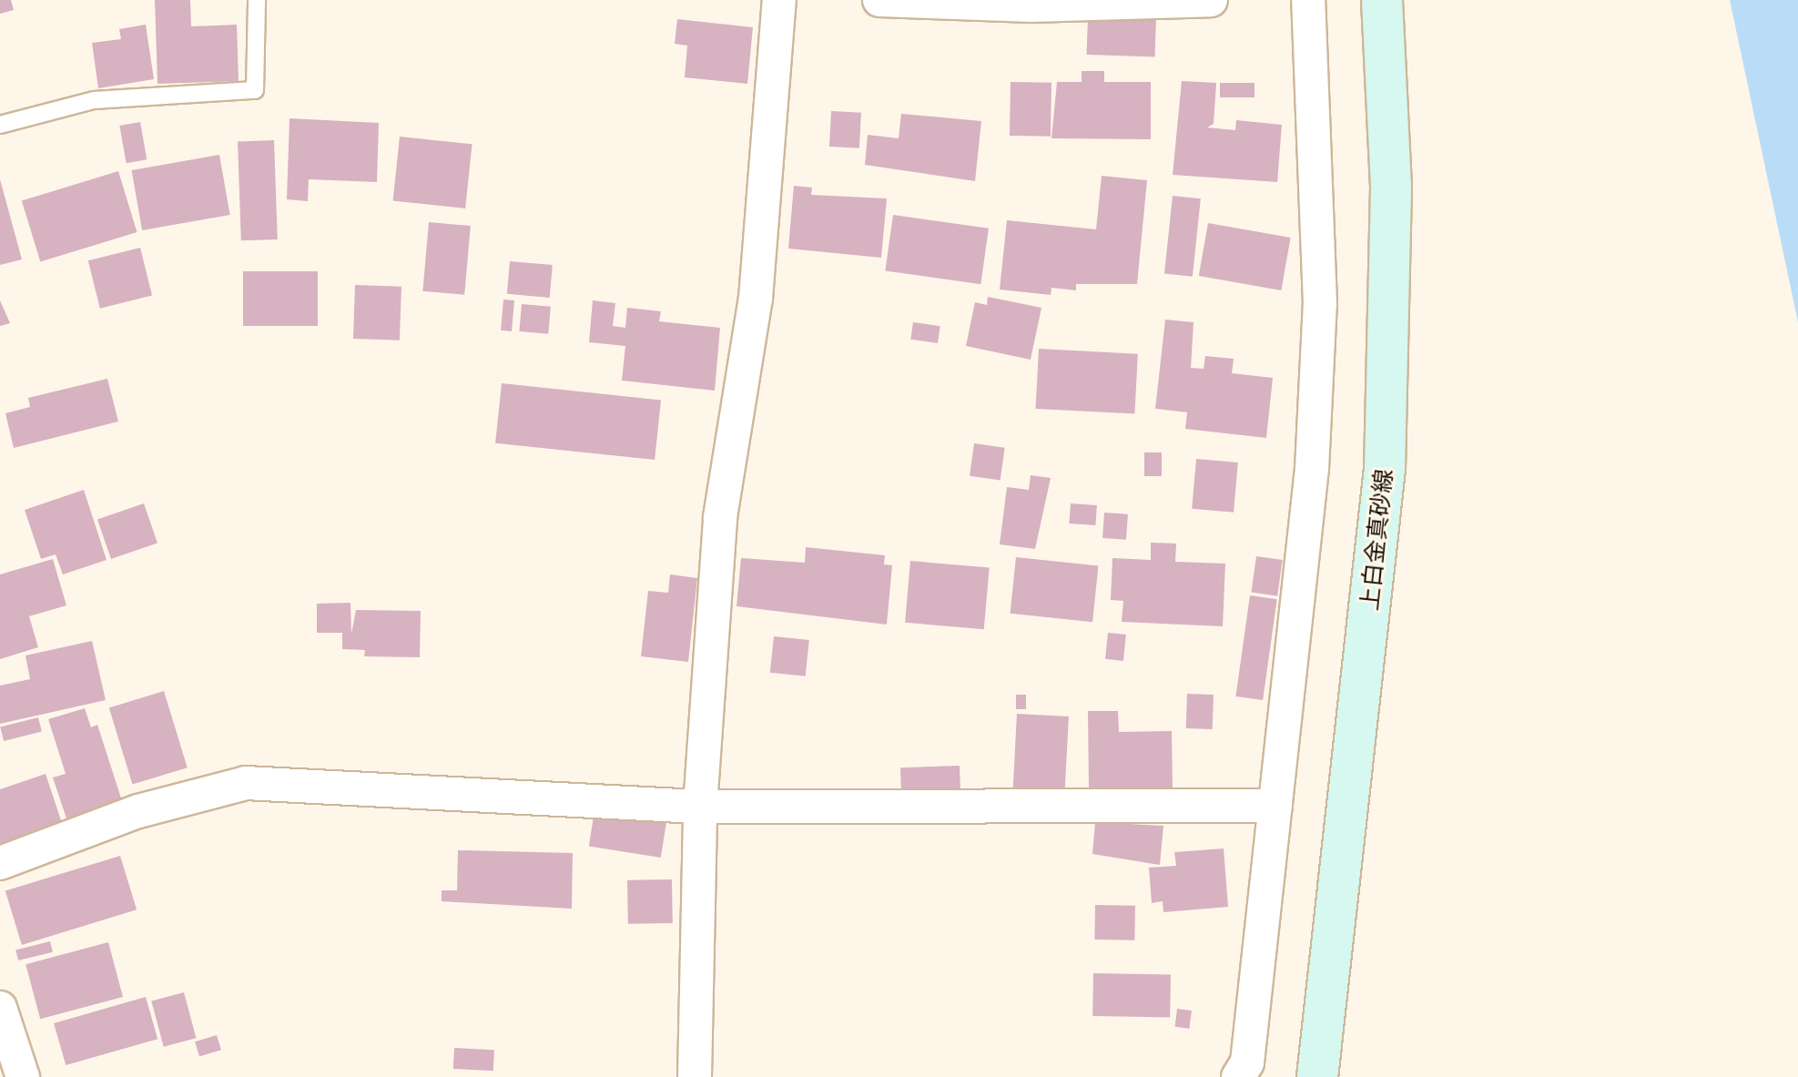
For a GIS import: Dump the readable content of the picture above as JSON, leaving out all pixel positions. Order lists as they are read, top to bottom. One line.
{"streets":{"main road":["上白金真砂線"]}}
